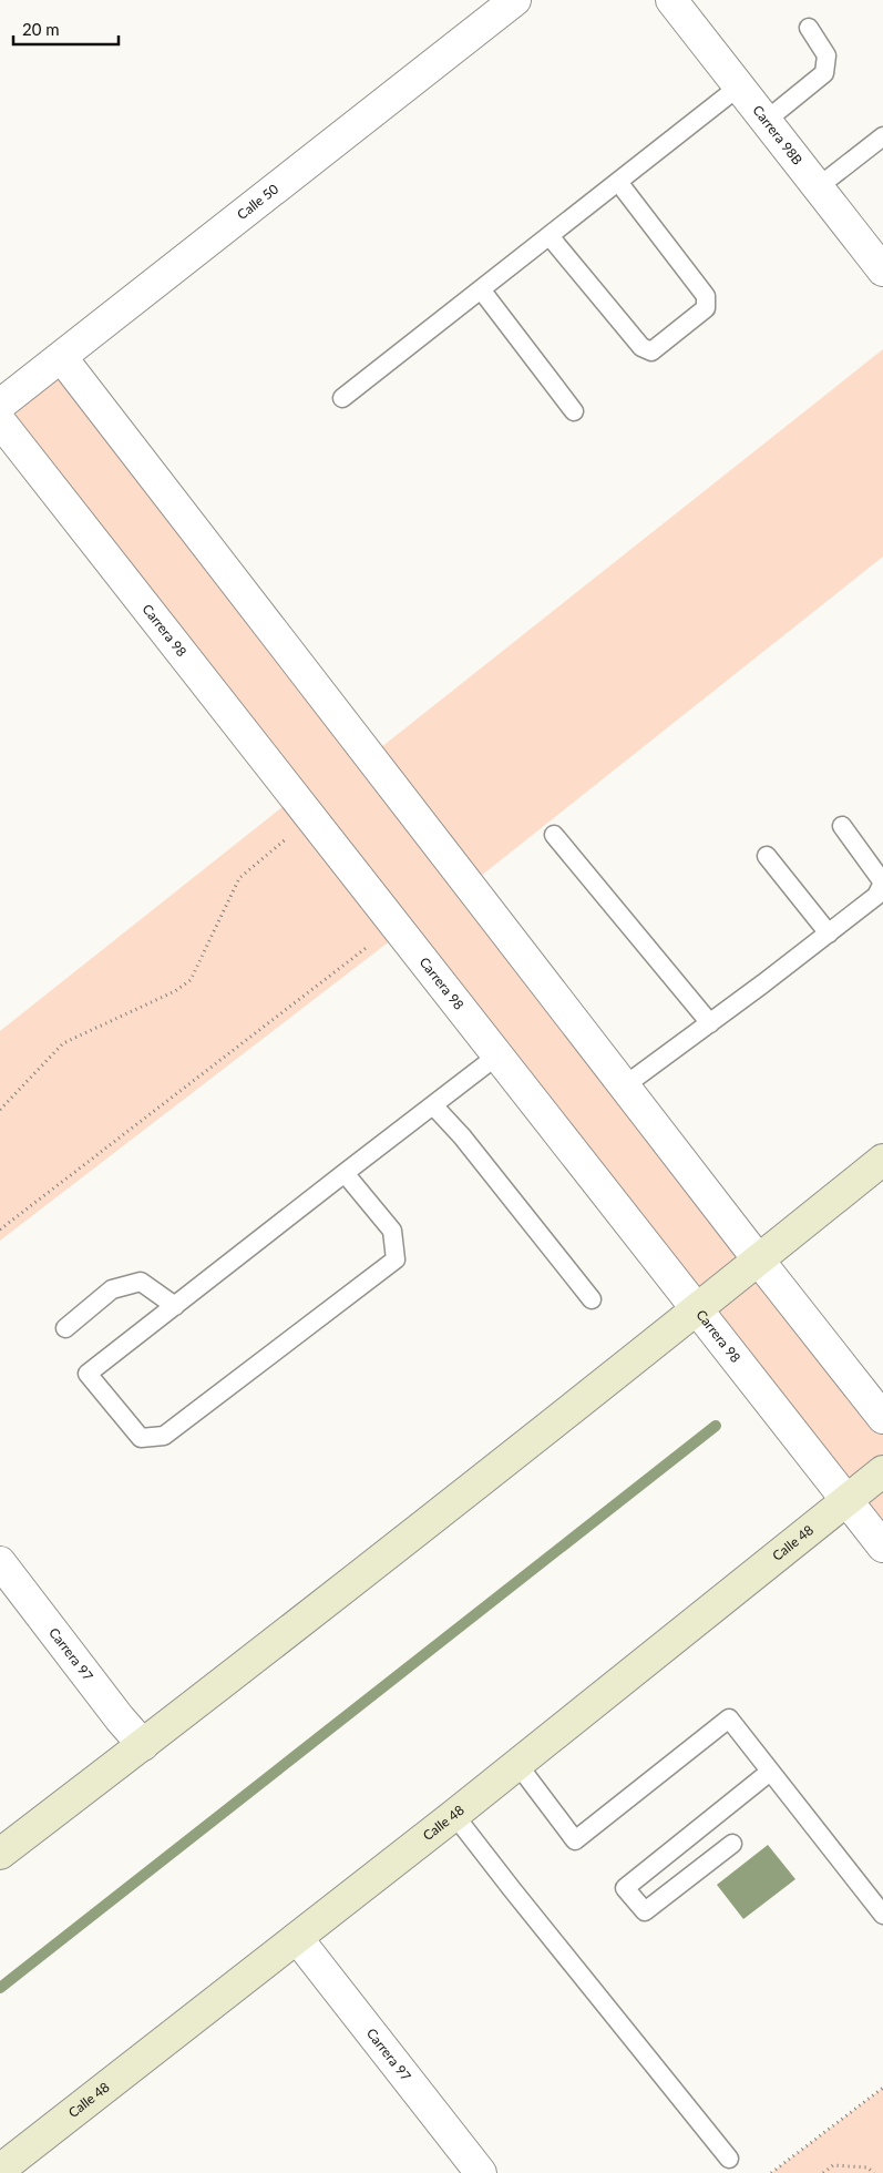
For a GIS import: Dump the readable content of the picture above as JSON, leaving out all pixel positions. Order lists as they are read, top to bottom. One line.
{"streets":{"main road":["Calle 48"],"street":["Carrera 98B","Calle 50","Carrera 98","Carrera 97"]},"crossings":[["Carrera 98","Calle 48"],["Calle 48","Carrera 97"]],"scale_bar":"20 m"}
